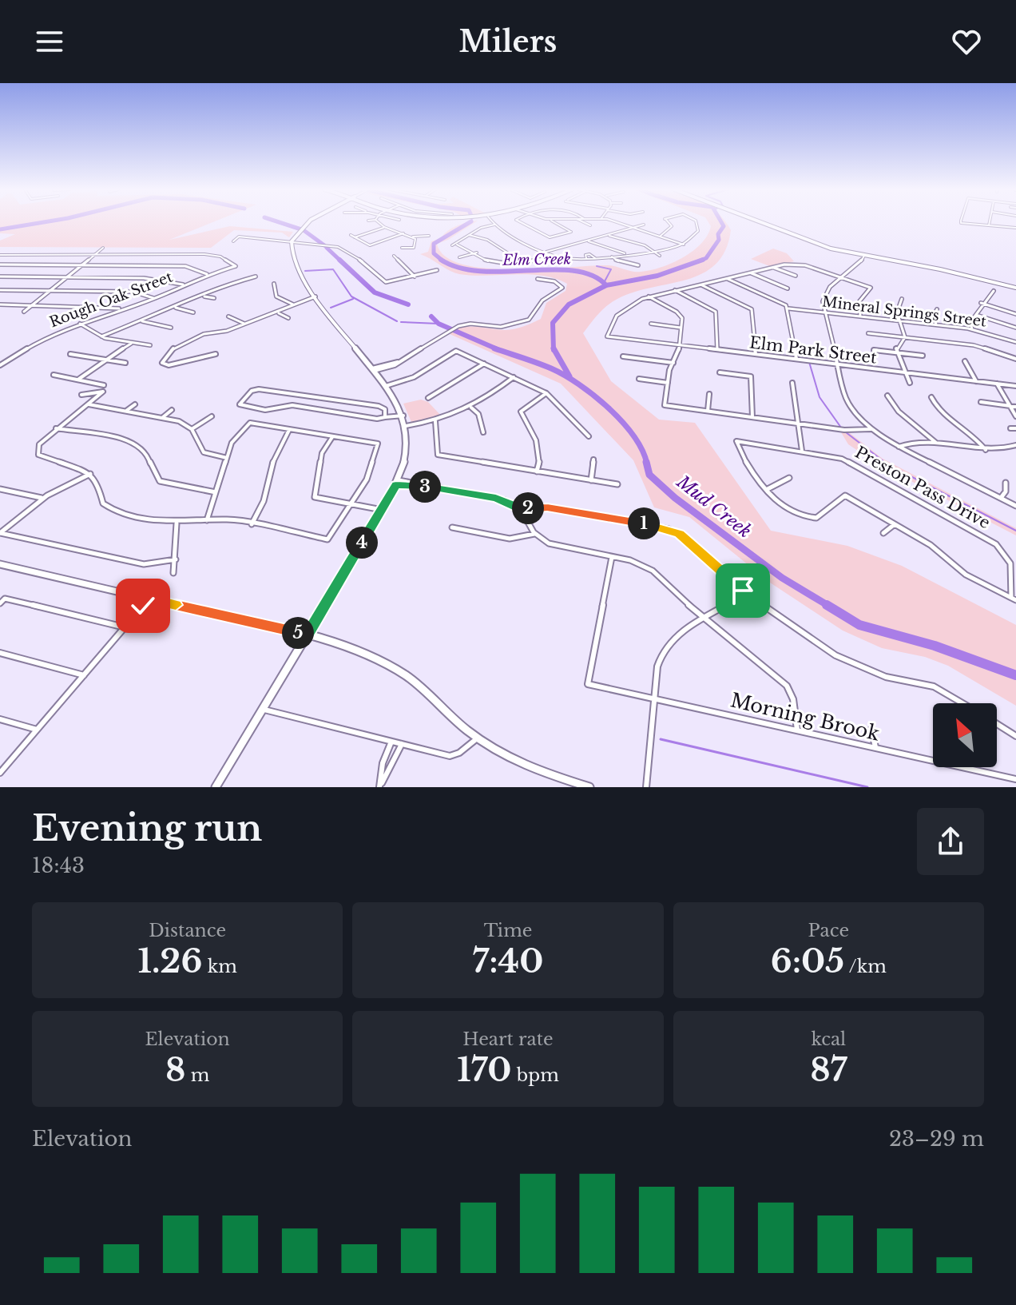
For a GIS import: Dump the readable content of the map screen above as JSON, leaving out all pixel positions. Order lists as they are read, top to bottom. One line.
{"streets":{"street":["Rough Oak Street","Mineral Springs Street","Elm Park Street","Preston Pass Drive","Morning Brook"]},"water":["Elm Creek","Mud Creek"],"north":"top left","page":{"header":"Milers","pins":["3","2","1","4","5"],"heading":["Evening run","18:43"],"stats":[["Distance","1.26 km"],["Time","7:40"],["Pace","6:05 /km"],["Elevation","8 m"],["Heart rate","170 bpm"],["kcal","87"]],"chart":["Elevation","23–29 m"]}}
